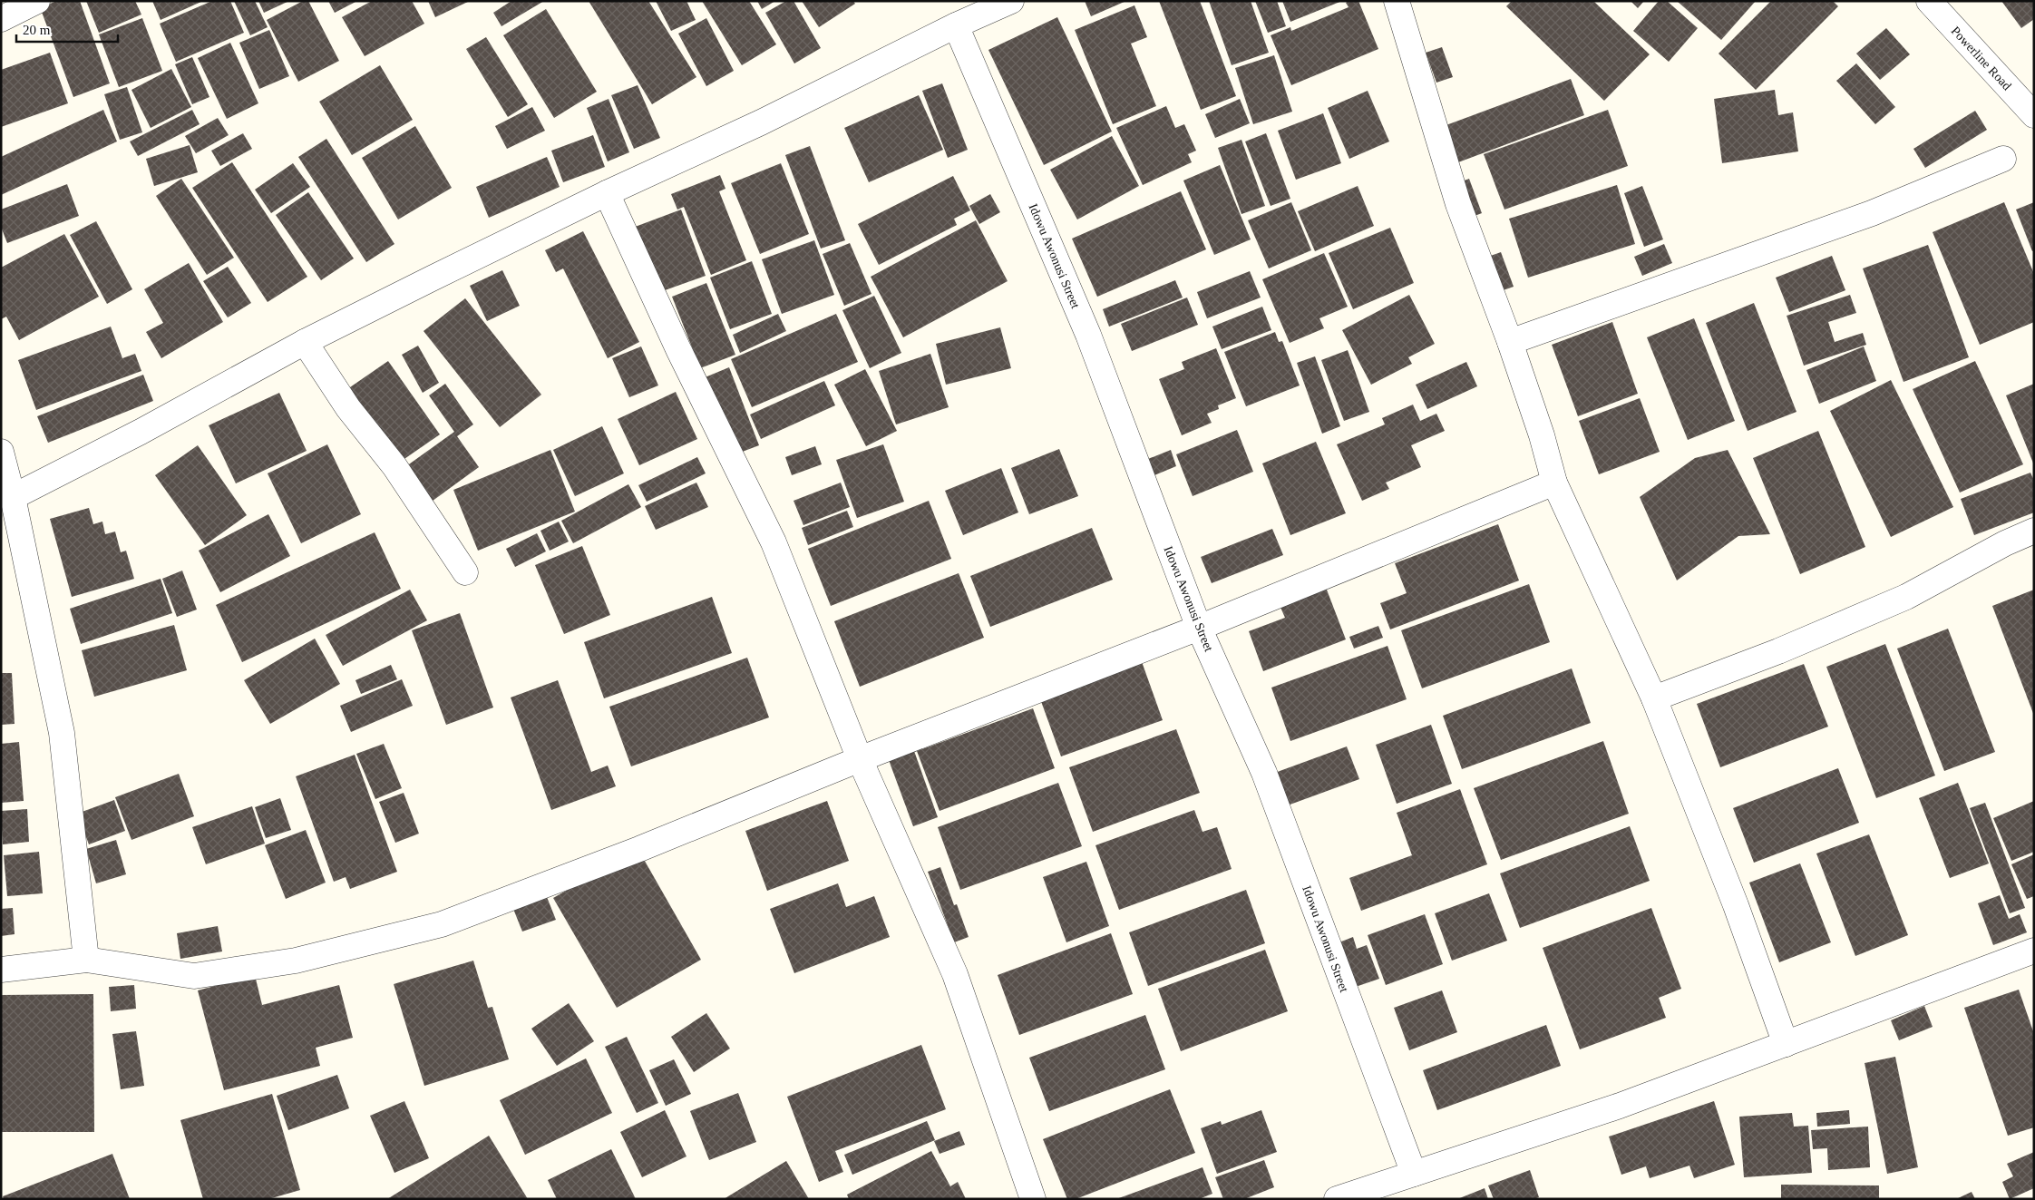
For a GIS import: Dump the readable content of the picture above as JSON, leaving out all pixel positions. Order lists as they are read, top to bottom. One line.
{"streets":{"street":["Powerline Road","Idowu Awonusi Street"]},"scale_bar":"20 m"}
